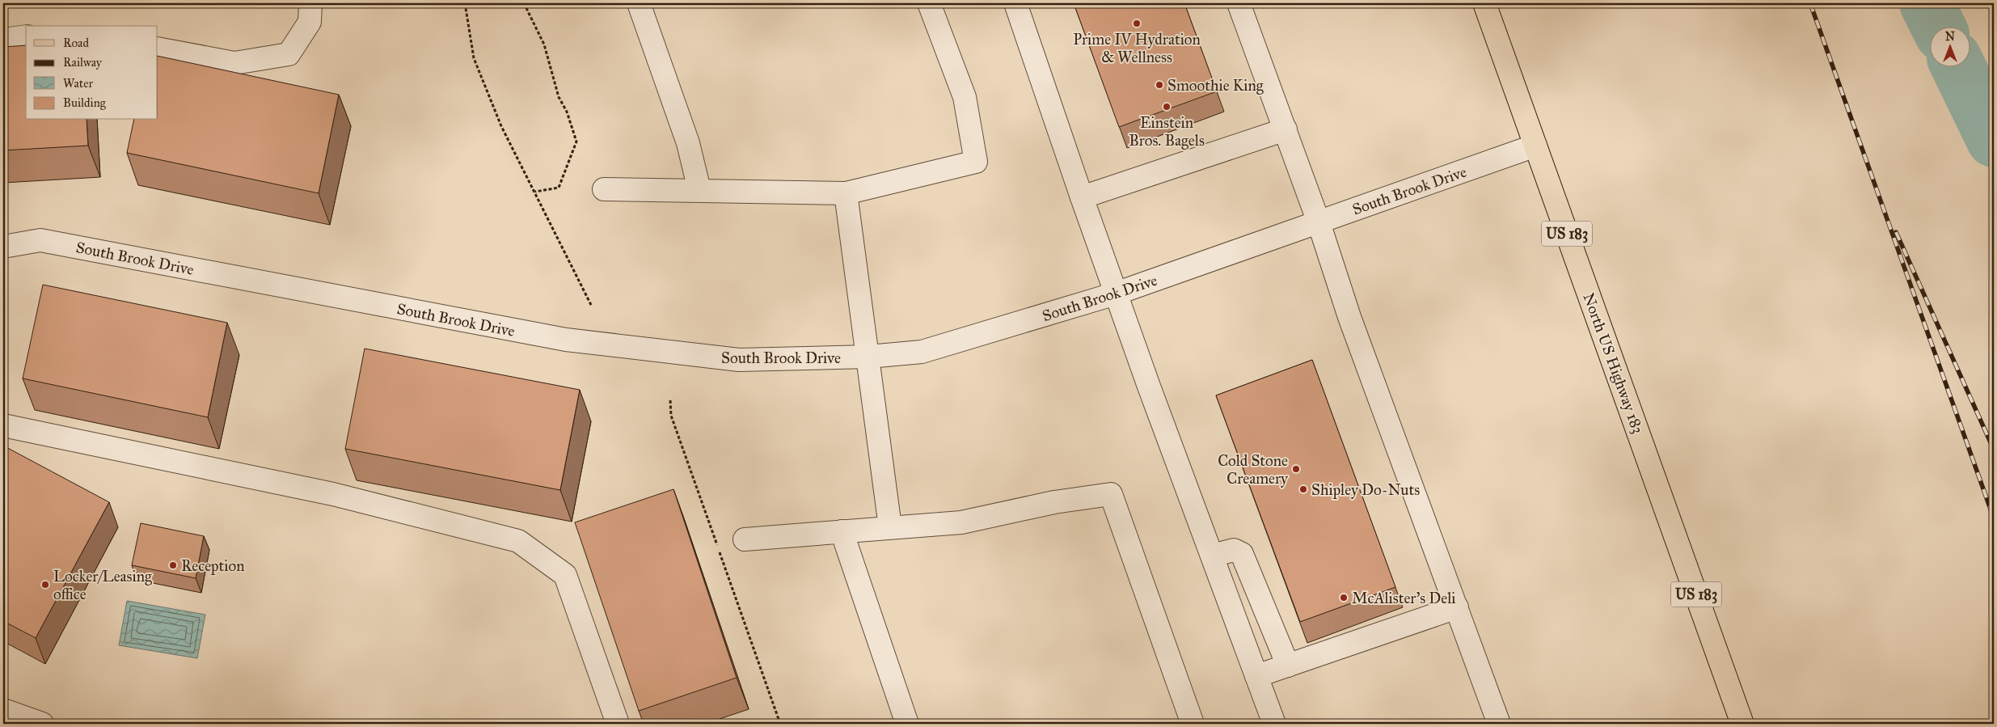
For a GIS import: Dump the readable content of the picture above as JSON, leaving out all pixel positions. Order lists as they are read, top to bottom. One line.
{"streets":{"main road":["US 183","North US Highway 183"],"street":["South Brook Drive"]},"crossings":[["South Brook Drive","North US Highway 183"]],"places":["Prime IV Hydration & Wellness","Smoothie King","Einstein Bros. Bagels","Cold Stone Creamery","Shipley Do-Nuts","Reception","Locker/Leasing office","McAlister's Deli"],"legend":["Road","Railway","Water","Building"],"north":"top"}
